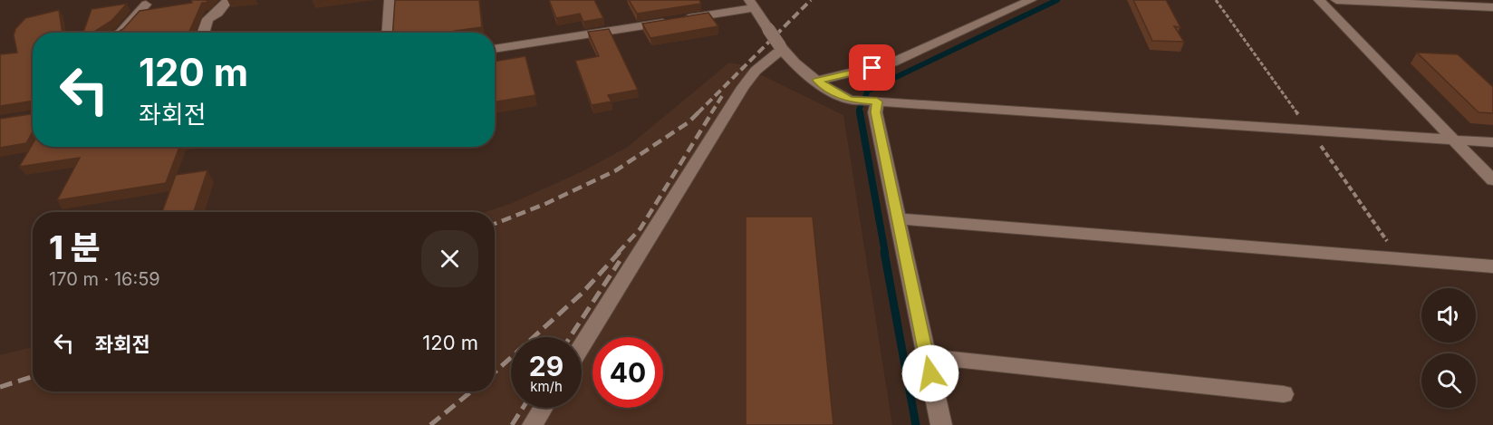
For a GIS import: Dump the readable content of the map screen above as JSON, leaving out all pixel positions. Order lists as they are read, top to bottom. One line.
{"page":{"turn":["120 m","좌회전"],"heading":["1 분","170 m · 16:59"],"list":[{"name":"좌회전","value":"120 m"}],"speed":"29 km/h","limit":"40"}}
